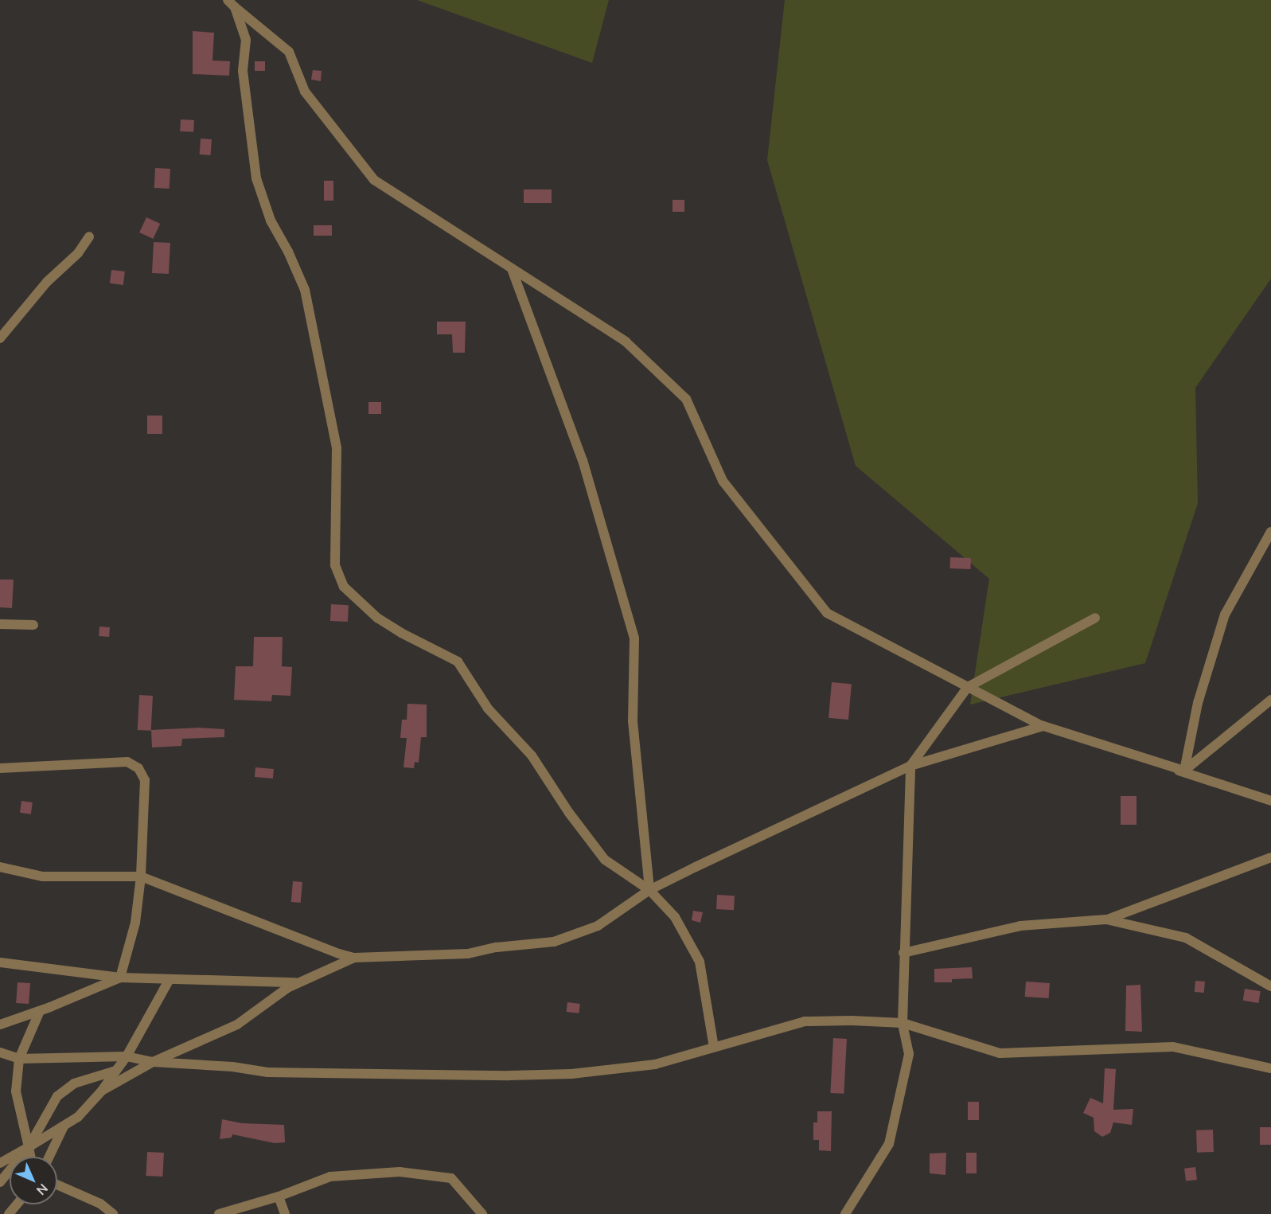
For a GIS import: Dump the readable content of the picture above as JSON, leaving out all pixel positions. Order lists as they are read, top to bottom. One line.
{"north":"bottom right"}
